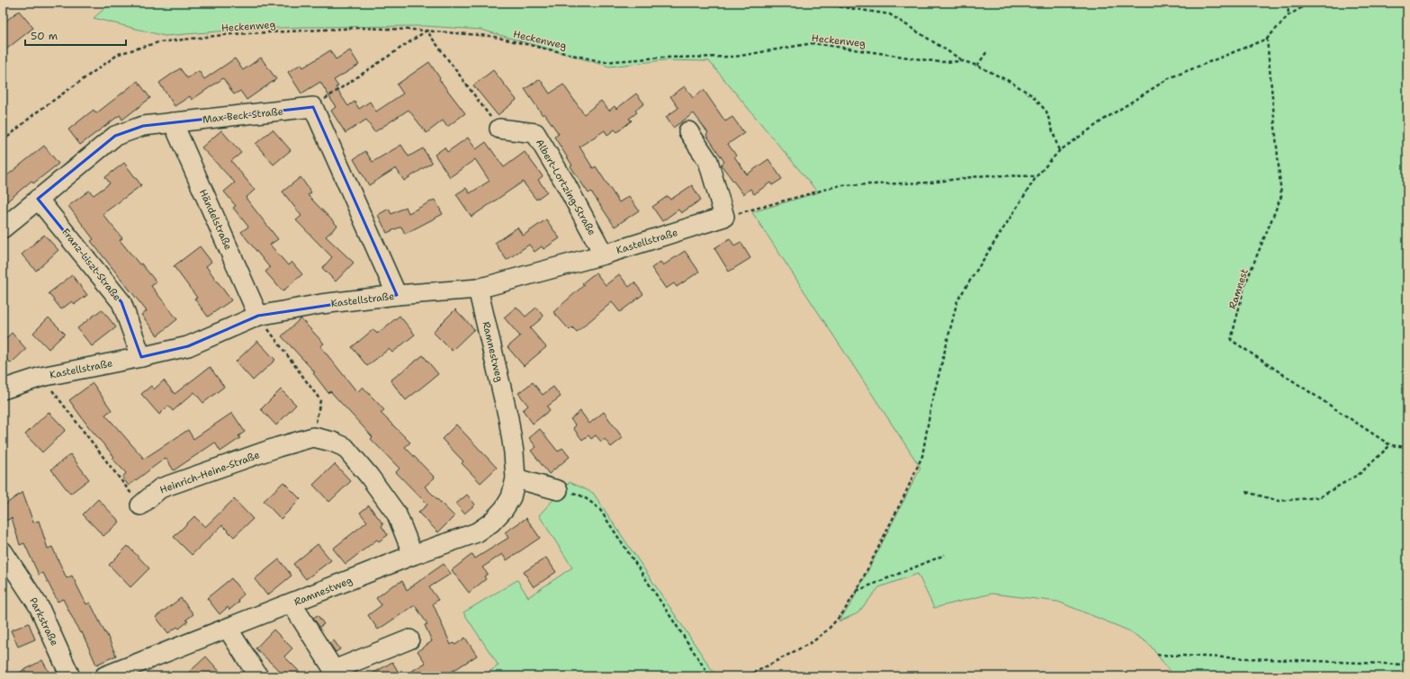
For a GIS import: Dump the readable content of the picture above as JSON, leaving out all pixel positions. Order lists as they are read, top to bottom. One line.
{"streets":{"street":["Max-Beck-Straße","Albert-Lortzing-Straße","Händelstraße","Kastellstraße","Franz-Liszt-Straße","Ramnestweg","Heinrich-Heine-Straße","Parkstraße"],"path":["Heckenweg","Ramnest"]},"crossings":[["Max-Beck-Straße","Händelstraße"],["Max-Beck-Straße","Franz-Liszt-Straße"],["Albert-Lortzing-Straße","Kastellstraße"],["Händelstraße","Kastellstraße"],["Kastellstraße","Franz-Liszt-Straße"],["Kastellstraße","Ramnestweg"],["Ramnestweg","Heinrich-Heine-Straße"]],"scale_bar":"50 m"}
